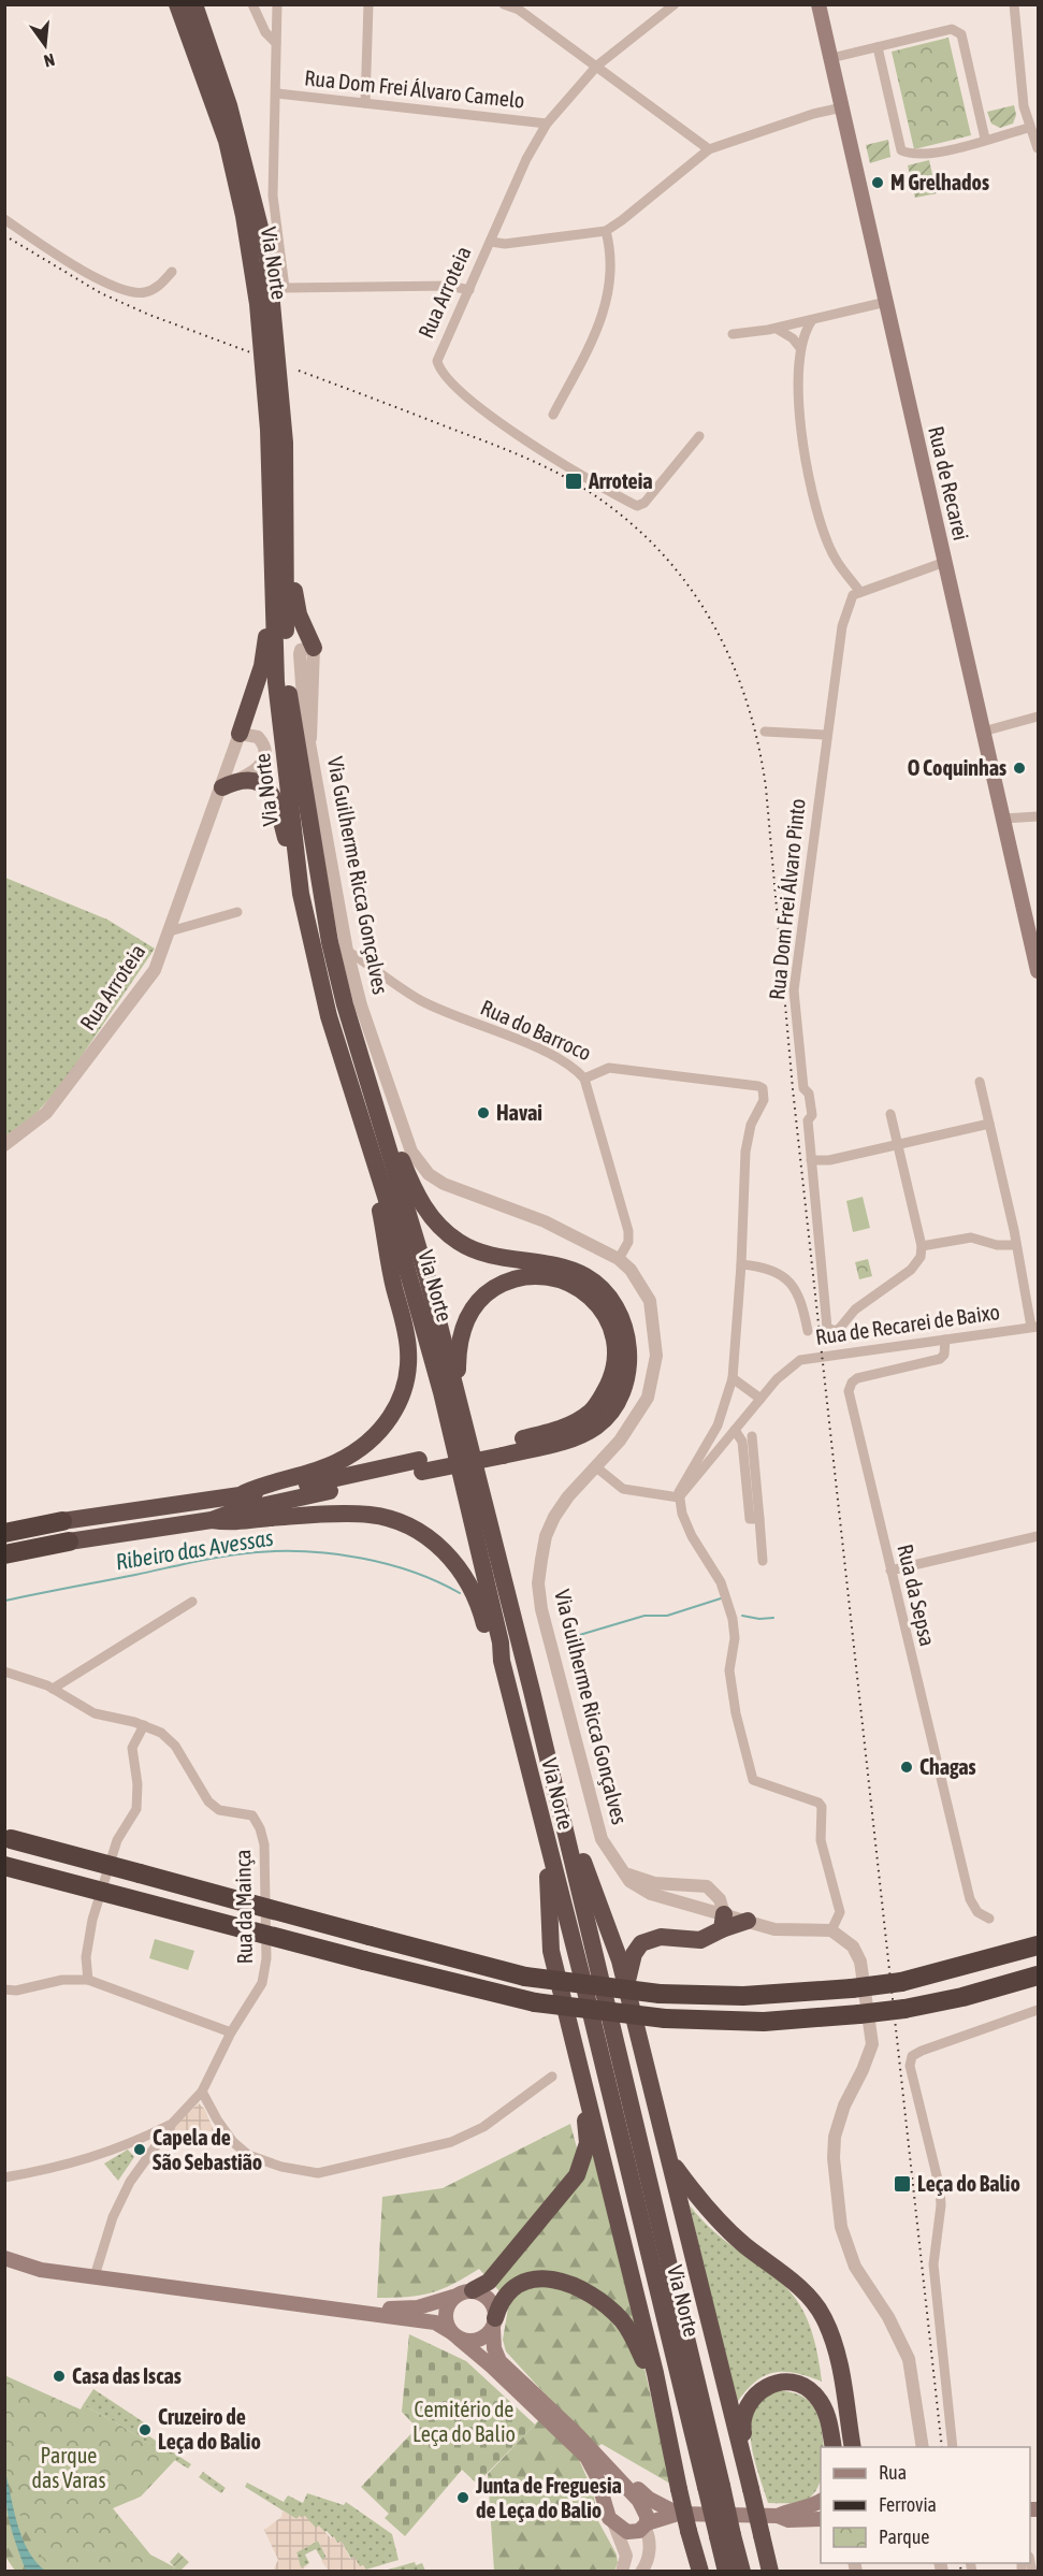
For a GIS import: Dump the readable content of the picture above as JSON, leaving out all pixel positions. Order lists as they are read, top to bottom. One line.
{"streets":{"highway":["Via Norte"],"main road":["Rua de Recarei"],"street":["Rua Dom Frei Álvaro Camelo","Rua Arroteia","Via Guilherme Ricca Gonçalves","Rua Dom Frei Álvaro Pinto","Rua do Barroco","Rua de Recarei de Baixo","Rua da Sepsa","Rua da Mainça"]},"crossings":[["Rua Dom Frei Álvaro Camelo","Rua Arroteia"],["Via Guilherme Ricca Gonçalves","Rua do Barroco"],["Rua do Barroco","Rua de Recarei de Baixo"],["Rua de Recarei de Baixo","Rua da Sepsa"]],"water":["Ribeiro das Avessas"],"parks":["Cemitério de Leça do Balio","Parque das Varas"],"places":{"other":["M Grelhados","O Coquinhas","Havai","Chagas","Capela de São Sebastião","Casa das Iscas","Cruzeiro de Leça do Balio","Junta de Freguesia de Leça do Balio"],"transit":["Arroteia","Leça do Balio"]},"legend":["Rua","Ferrovia","Parque"],"north":"bottom"}
